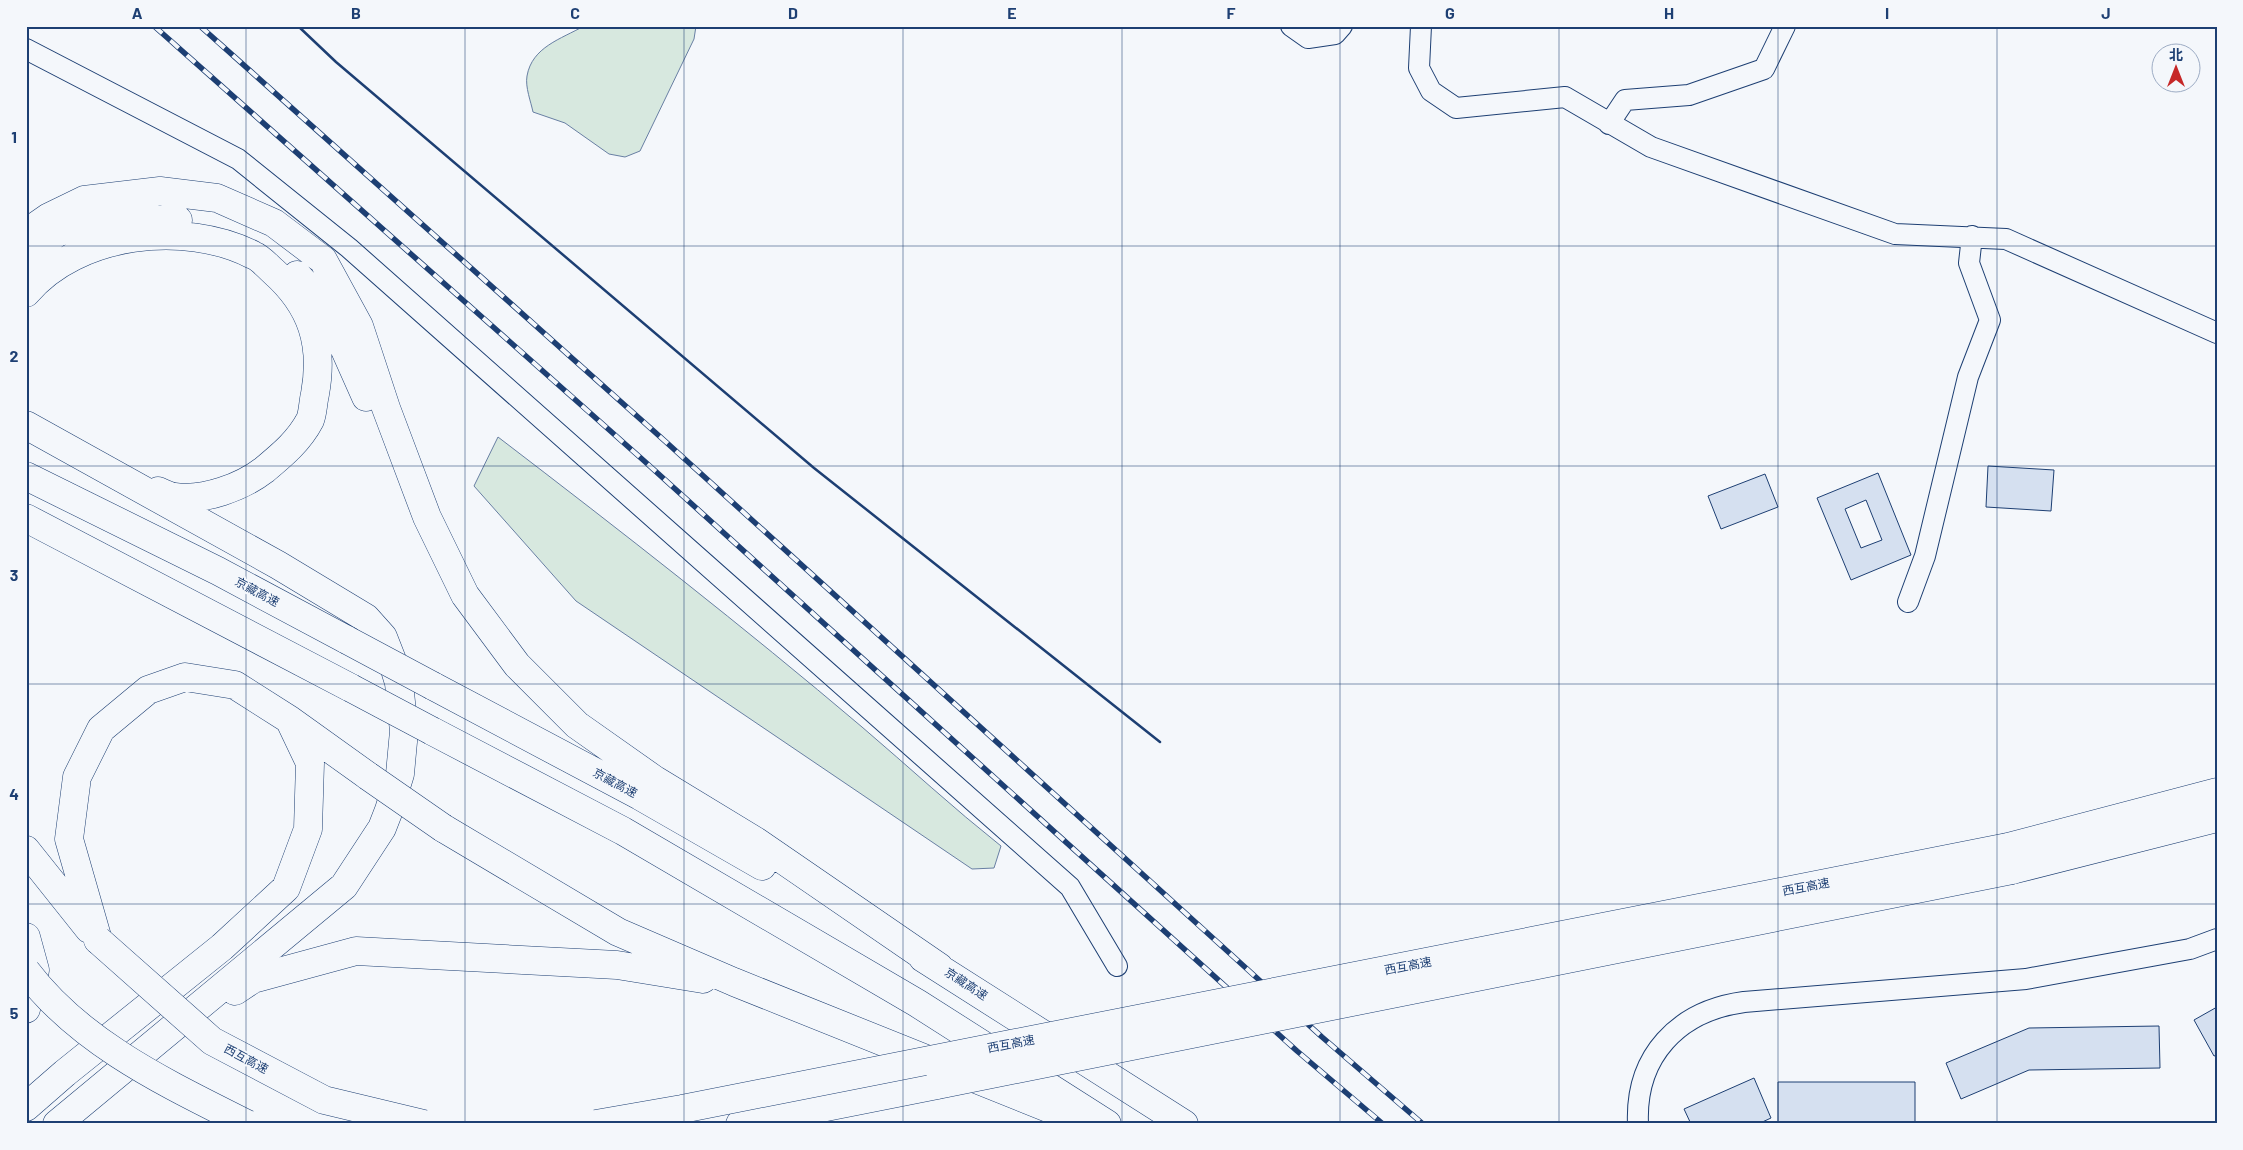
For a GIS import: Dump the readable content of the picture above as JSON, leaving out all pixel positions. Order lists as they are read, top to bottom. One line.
{"streets":{"highway":["京藏高速","西互高速"]},"north":"top","grid":{"columns":["A","B","C","D","E","F","G","H","I","J"],"rows":["1","2","3","4","5"]}}
